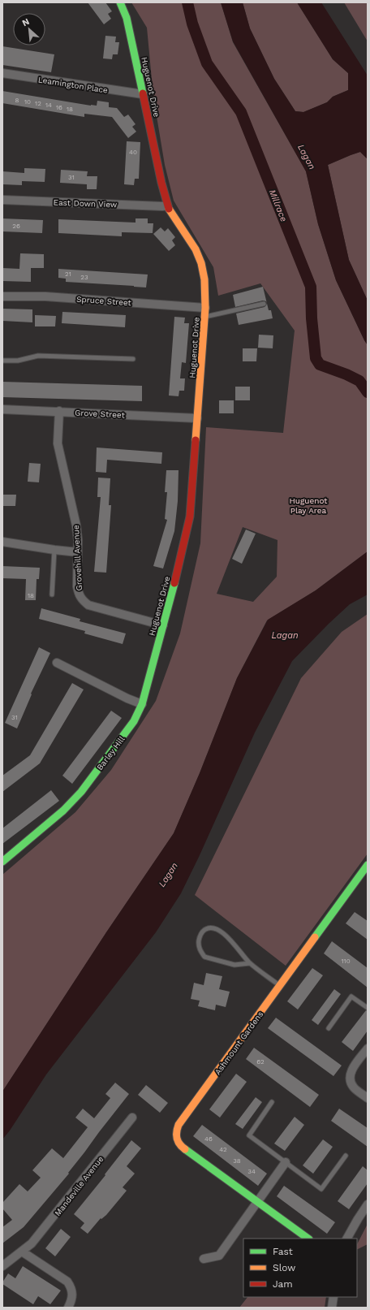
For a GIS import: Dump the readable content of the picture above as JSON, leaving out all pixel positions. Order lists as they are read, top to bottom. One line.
{"streets":{"street":["Leamington Place","Huguenot Drive","East Down View","Spruce Street","Grove Street","Grovehill Avenue","Barley Hill","Ashmount Gardens","Mandeville Avenue"]},"crossings":[["Leamington Place","Huguenot Drive"],["Huguenot Drive","East Down View"],["Huguenot Drive","Spruce Street"],["Huguenot Drive","Grove Street"],["Huguenot Drive","Grovehill Avenue"],["Huguenot Drive","Barley Hill"],["Grove Street","Grovehill Avenue"]],"water":["Lagan","Millrace"],"parks":["Huguenot Play Area"],"house_numbers":["8","10","12","14","16","18","40","31","26","21","23","18","31","110","62","46","42","38","34"],"legend":["Fast","Slow","Jam"],"north":"top left"}
